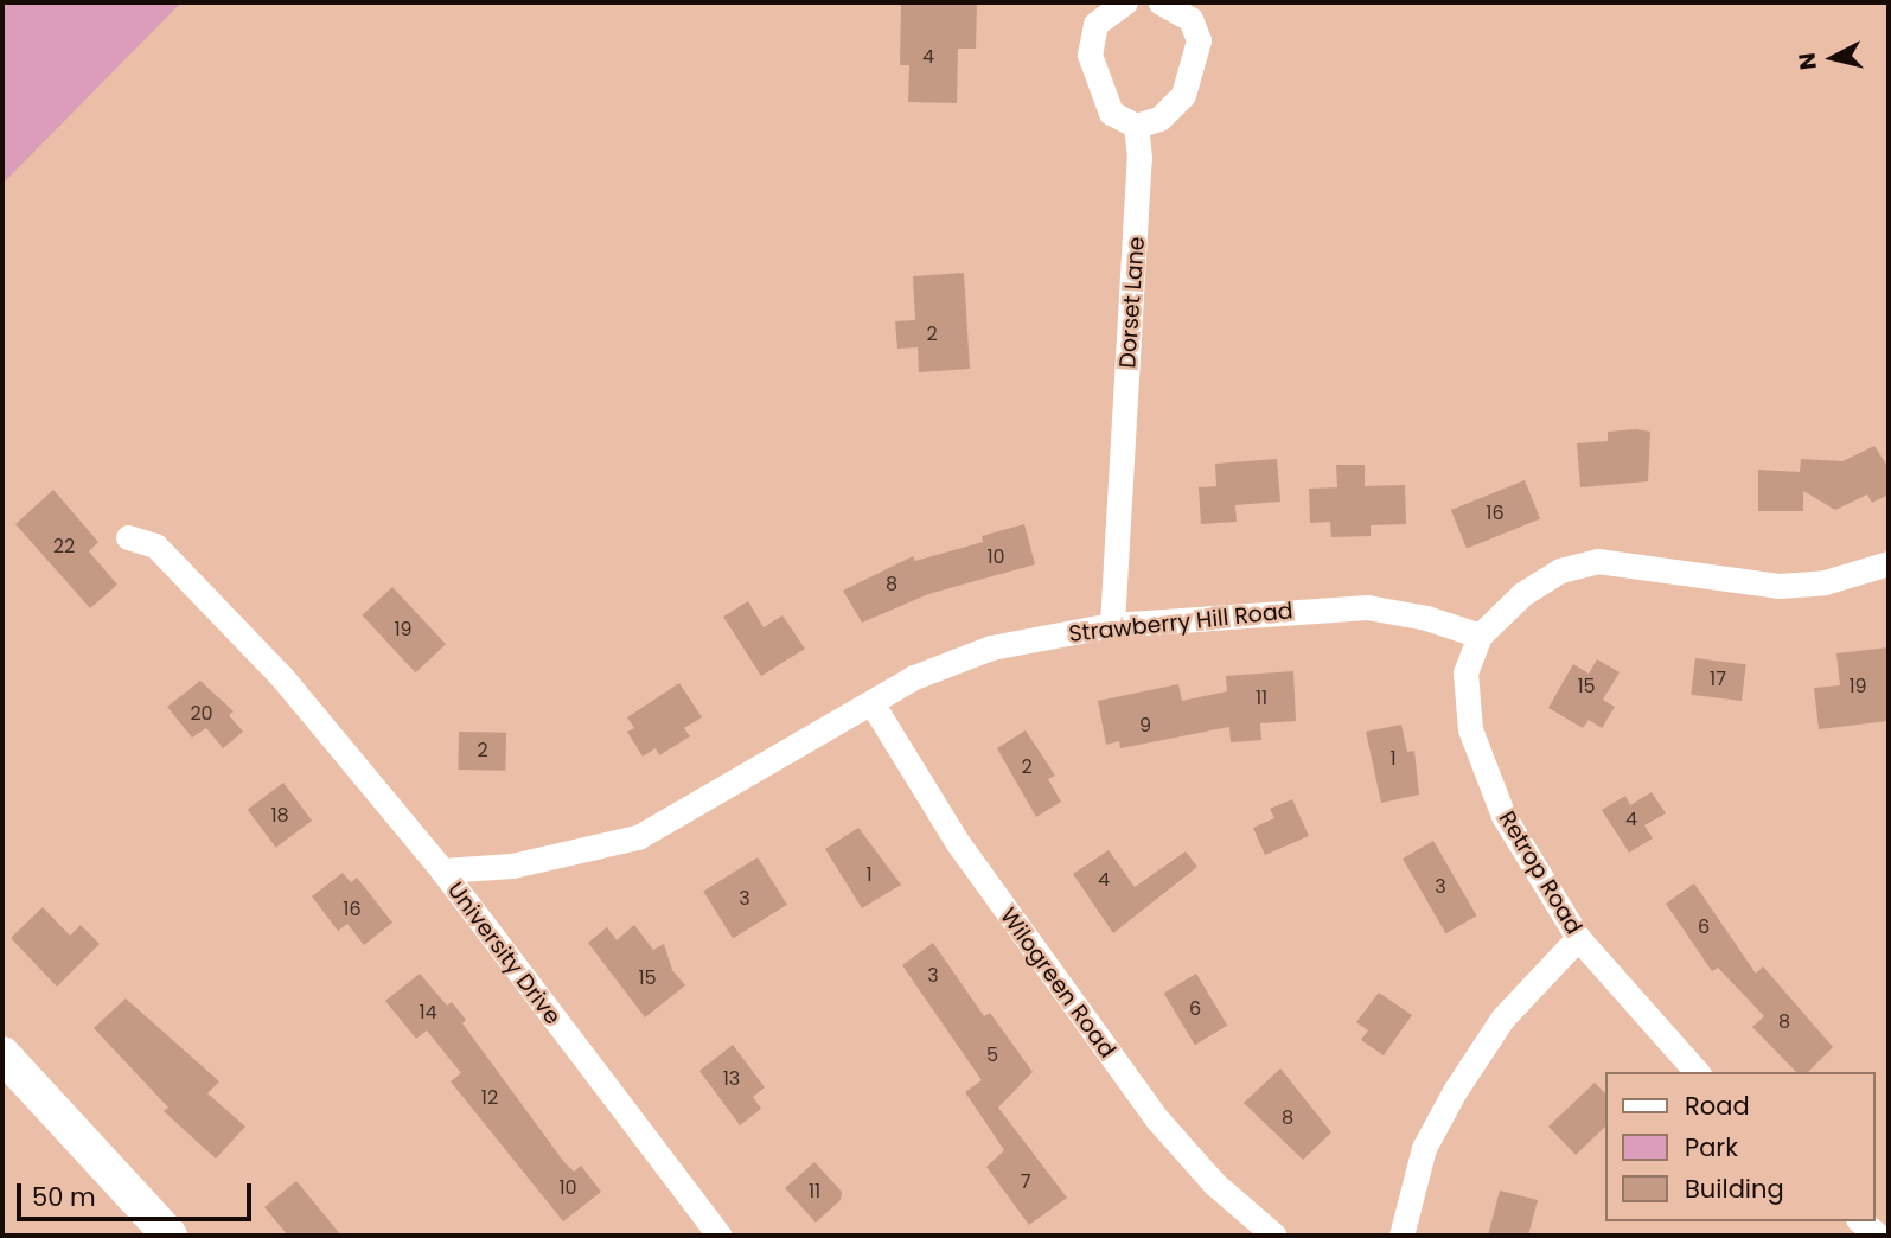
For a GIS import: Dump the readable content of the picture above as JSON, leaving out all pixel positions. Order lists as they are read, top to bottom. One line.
{"streets":{"street":["Dorset Lane","Strawberry Hill Road","Retrop Road","University Drive","Wilogreen Road"]},"crossings":[["Dorset Lane","Strawberry Hill Road"],["Strawberry Hill Road","Retrop Road"],["Strawberry Hill Road","University Drive"],["Strawberry Hill Road","Wilogreen Road"]],"house_numbers":["4","2","16","22","10","8","19","17","15","19","11","20","9","2","1","2","18","4","1","4","3","3","16","6","3","15","6","14","8","5","13","12","8","7","10","11"],"legend":["Road","Park","Building"],"scale_bar":"50 m","north":"left"}
